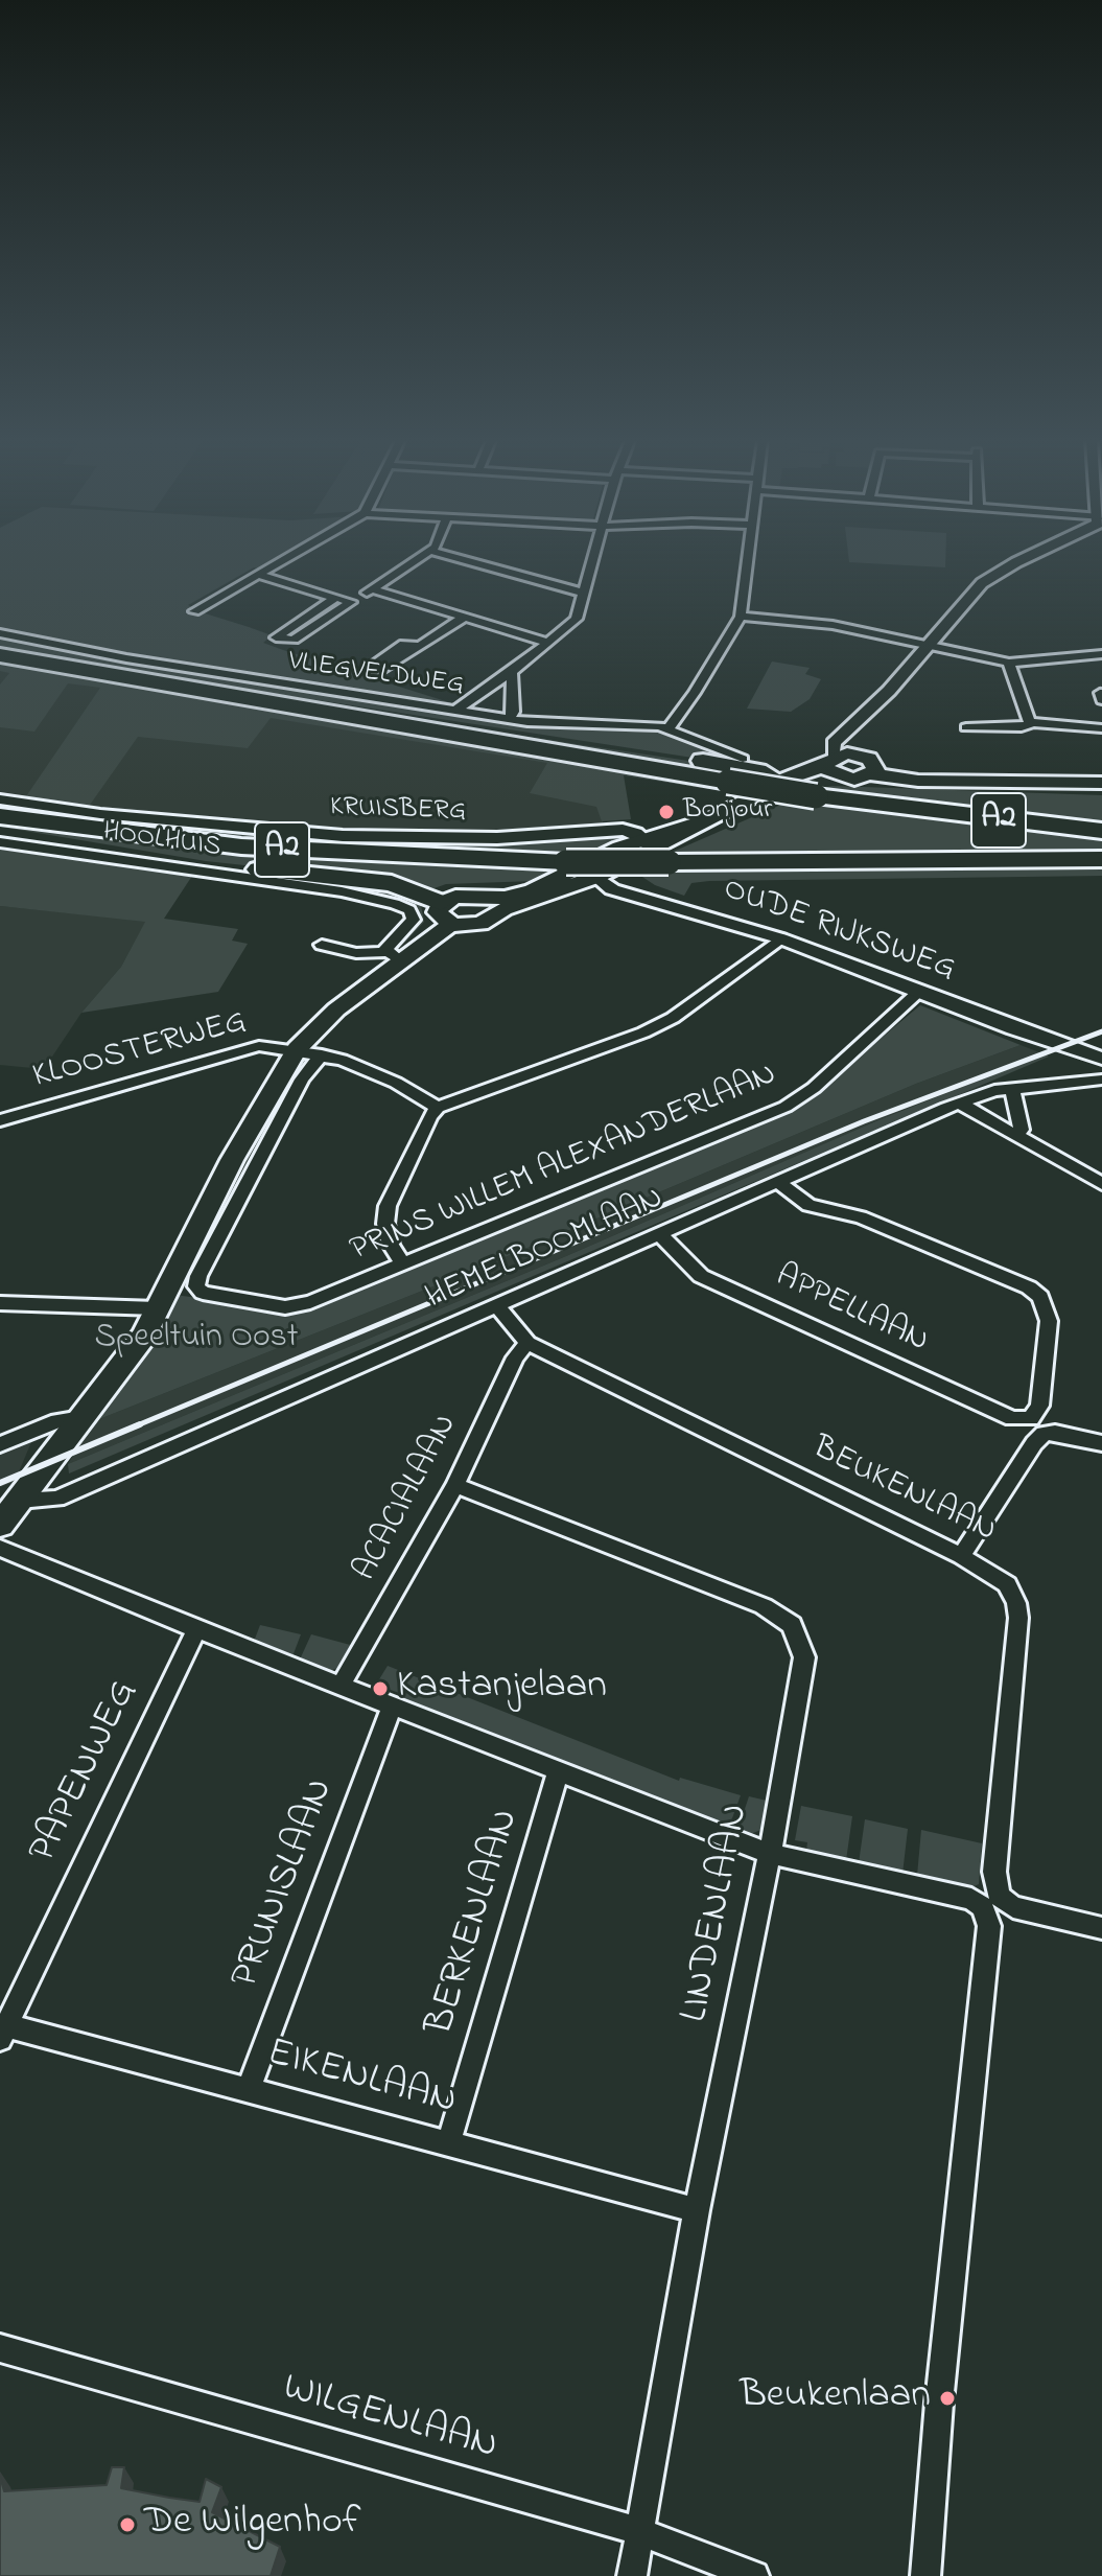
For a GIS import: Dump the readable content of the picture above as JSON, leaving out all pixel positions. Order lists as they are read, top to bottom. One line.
{"streets":{"highway":["A2"],"street":["VLIEGVELDWEG","KRUISBERG","HOOLHUIS","OUDE RIJKSWEG","KLOOSTERWEG","PRINS WILLEM ALEXANDERLAAN","HEMELBOOMLAAN","APPELLAAN","BEUKENLAAN","ACACIALAAN","PAPENWEG","PRUNISLAAN","LINDENLAAN","BERKENLAAN","EIKENLAAN","WILGENLAAN"]},"crossings":[["OUDE RIJKSWEG","PRINS WILLEM ALEXANDERLAAN"],["KLOOSTERWEG","PRINS WILLEM ALEXANDERLAAN"],["HEMELBOOMLAAN","APPELLAAN"],["HEMELBOOMLAAN","BEUKENLAAN"],["BEUKENLAAN","ACACIALAAN"],["ACACIALAAN","LINDENLAAN"],["PAPENWEG","EIKENLAAN"],["PRUNISLAAN","EIKENLAAN"],["LINDENLAAN","EIKENLAAN"],["LINDENLAAN","WILGENLAAN"],["BERKENLAAN","EIKENLAAN"]],"parks":["Speeltuin Oost"],"places":["Bonjour","Kastanjelaan","Beukenlaan","De Wilgenhof"]}
